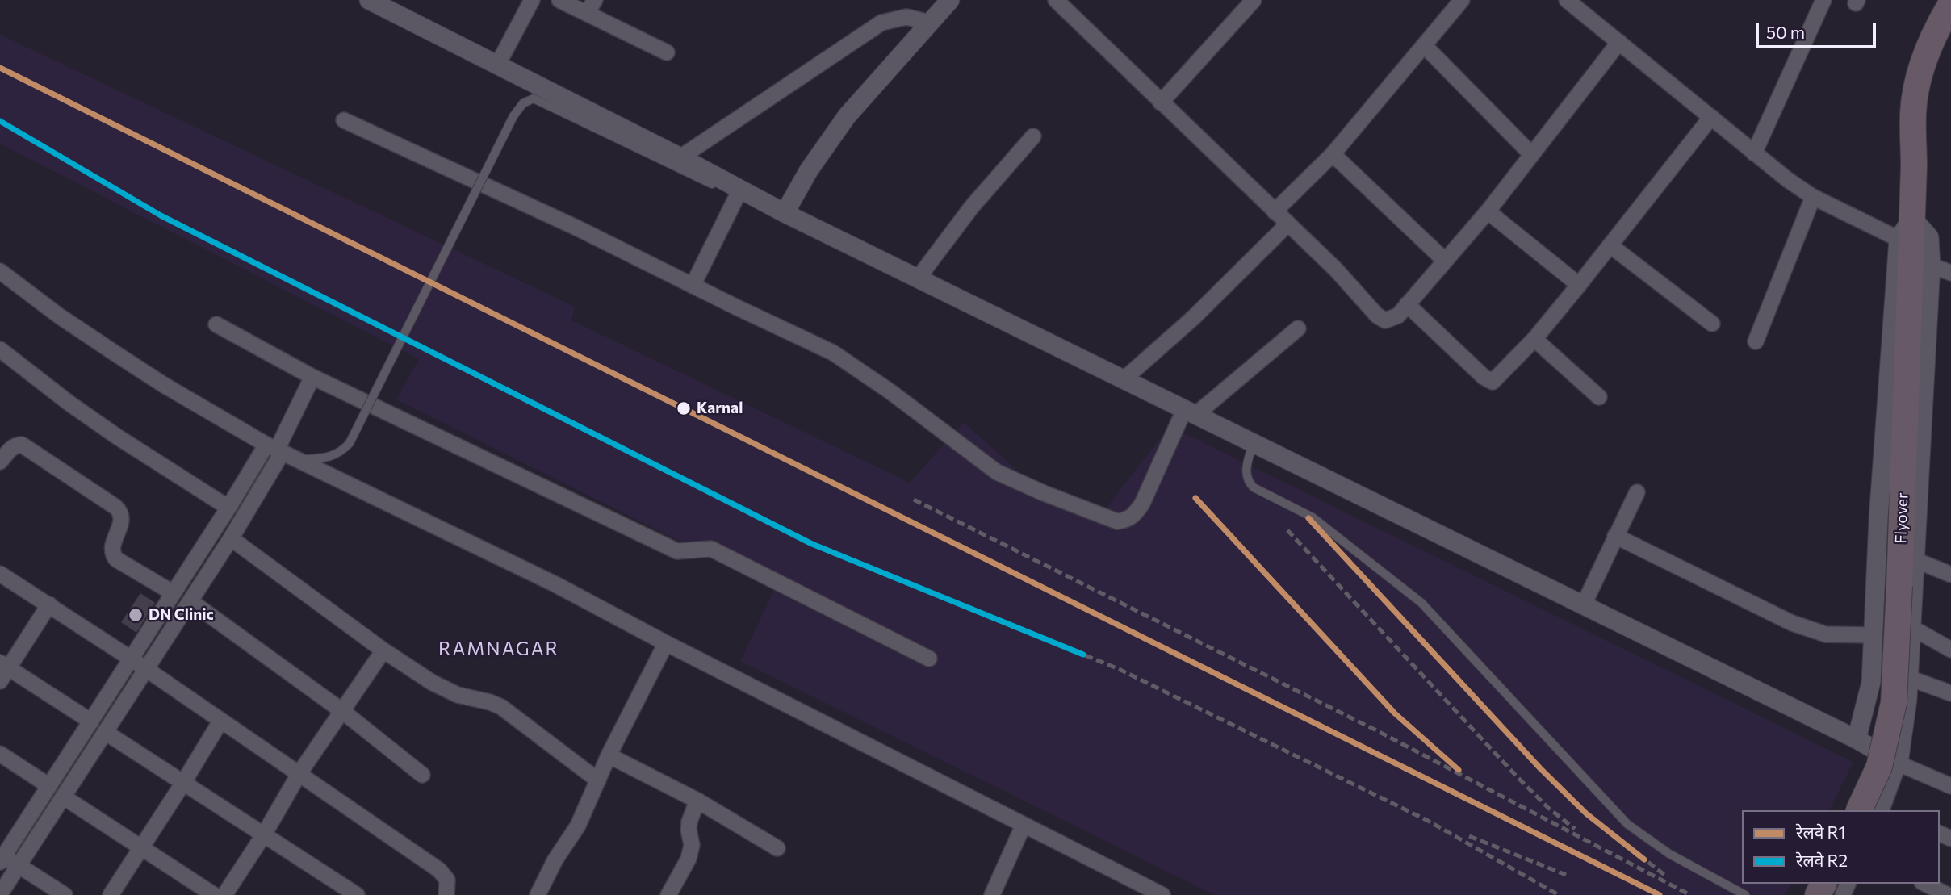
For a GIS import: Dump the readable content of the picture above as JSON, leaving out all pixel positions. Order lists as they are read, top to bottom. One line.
{"streets":{"highway":["Flyover"]},"districts":["RAMNAGAR"],"places":["Karnal","DN Clinic"],"lines":["rail line R1","rail line R2"],"legend":["रेलवे R1","रेलवे R2"],"scale_bar":"50 m"}
